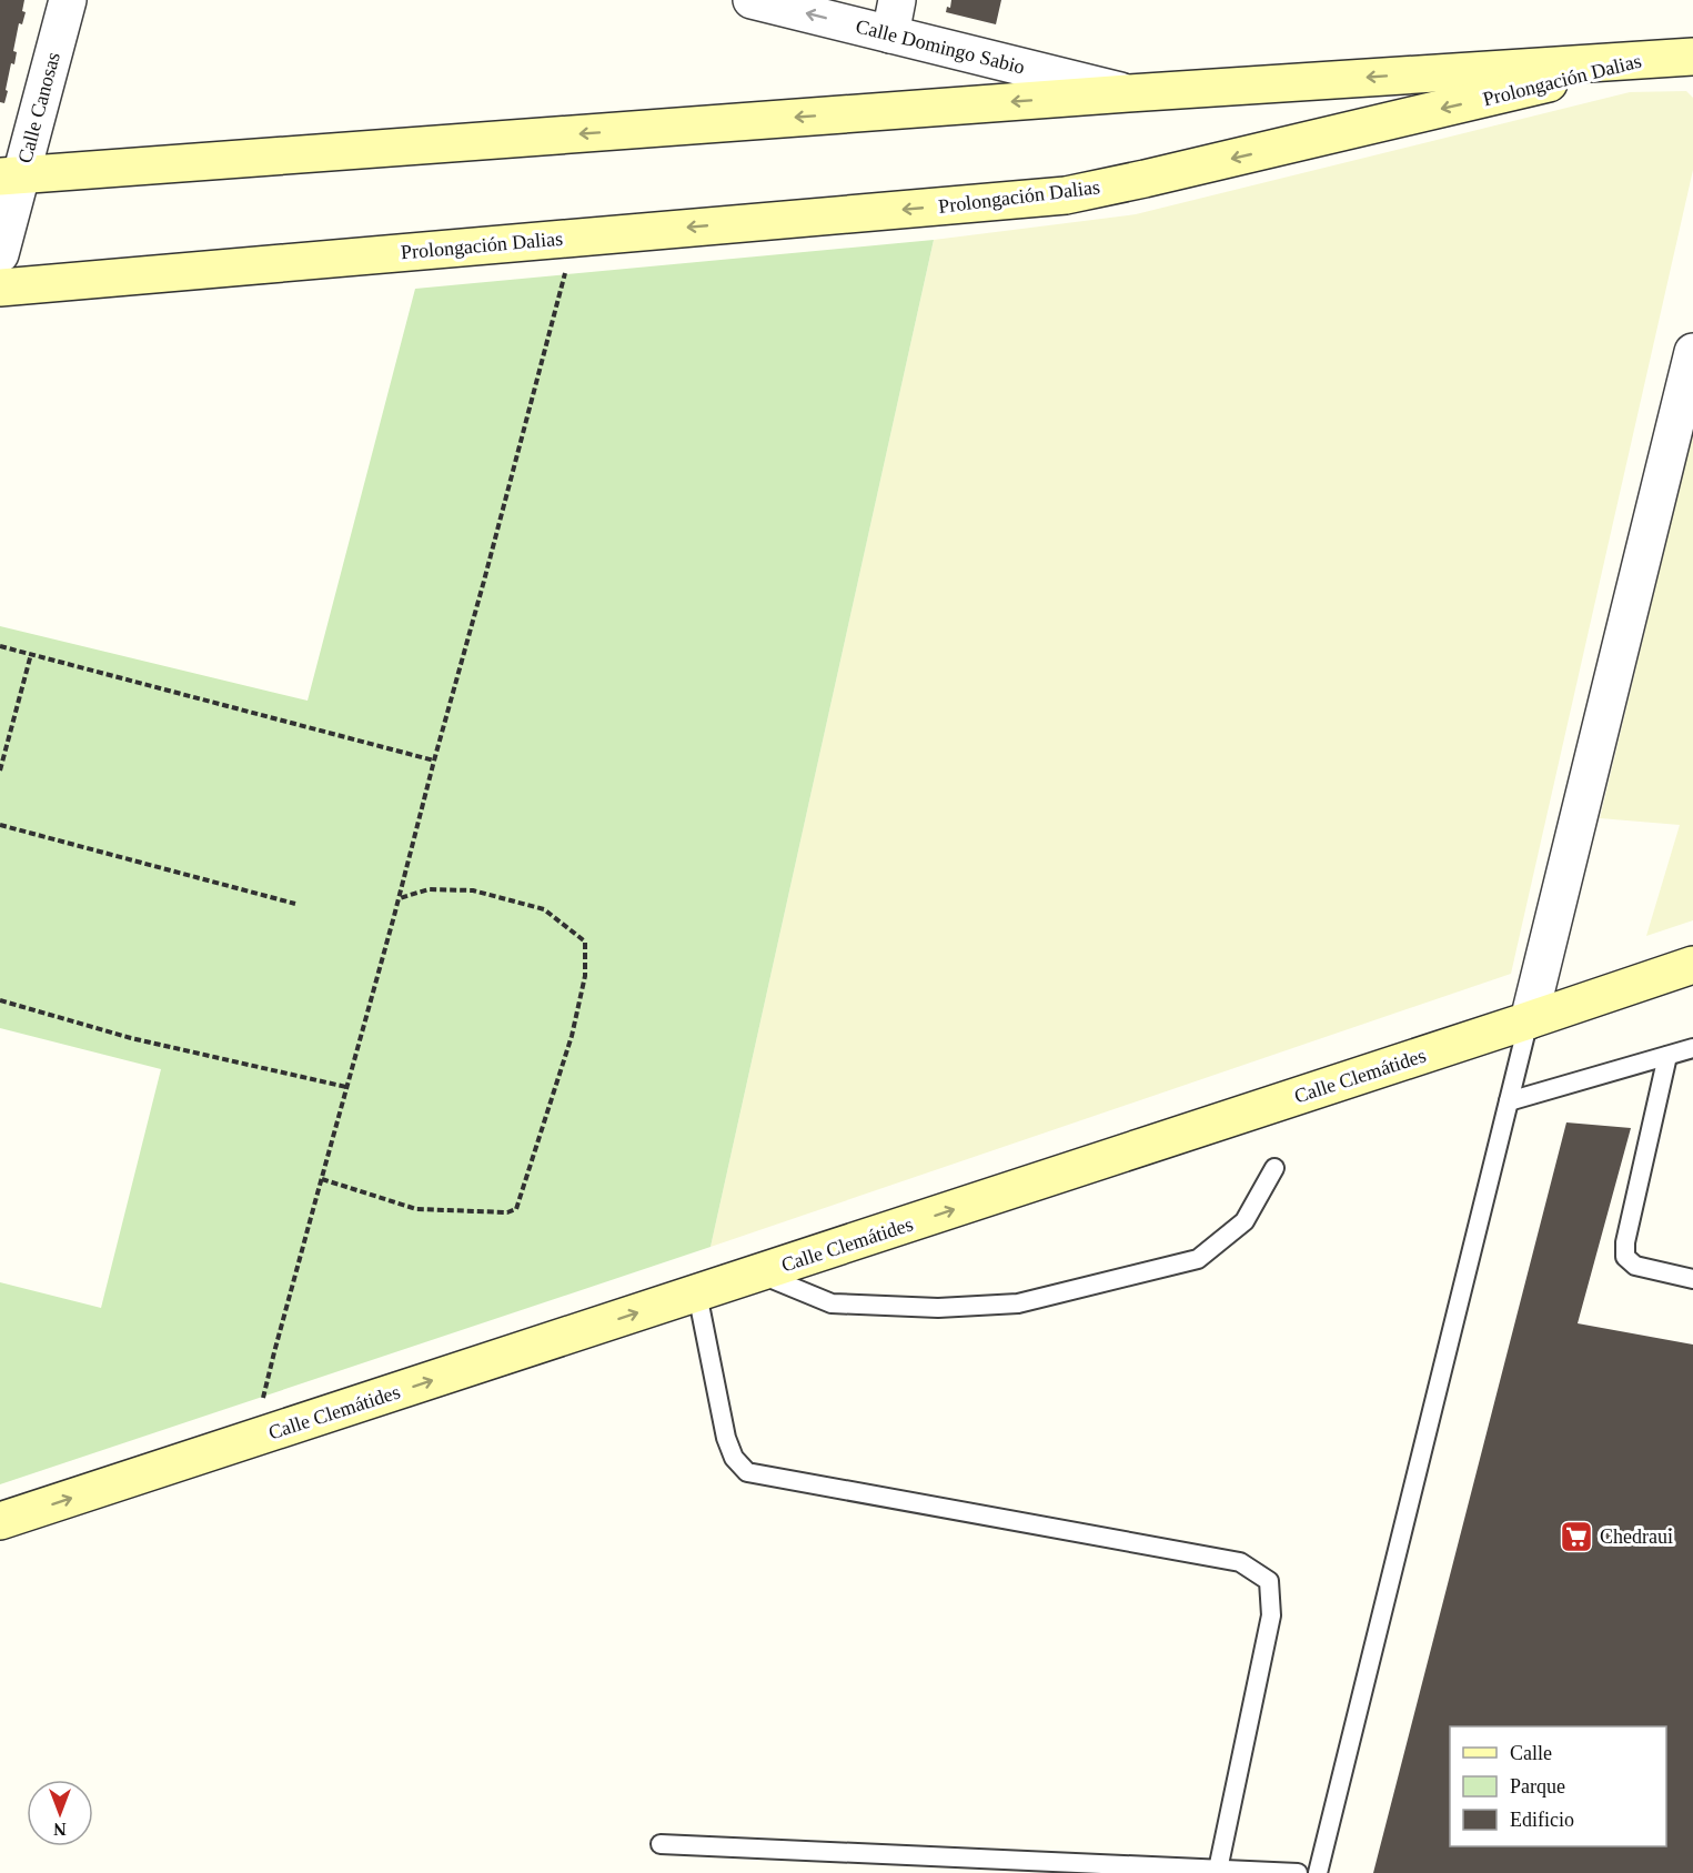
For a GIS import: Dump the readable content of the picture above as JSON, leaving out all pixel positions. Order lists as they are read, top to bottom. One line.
{"streets":{"main road":["Prolongación Dalias","Calle Clemátides"],"street":["Calle Domingo Sabio","Calle Canosas"]},"crossings":[["Calle Domingo Sabio","Prolongación Dalias"],["Prolongación Dalias","Calle Canosas"]],"one_way":["Calle Domingo Sabio","Prolongación Dalias","Calle Clemátides"],"places":{"supermarket":["Chedraui"]},"legend":["Calle","Parque","Edificio"],"north":"bottom"}
